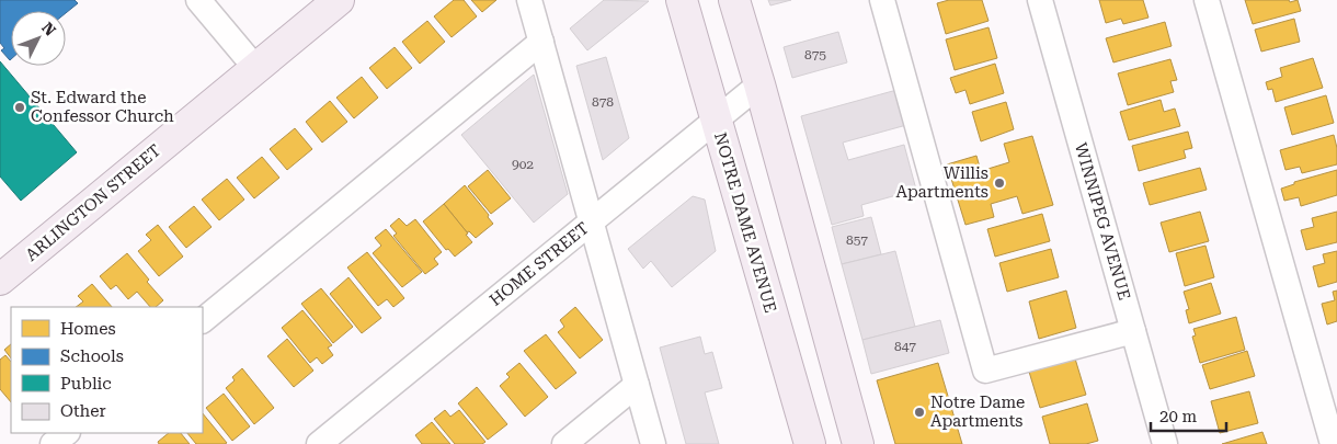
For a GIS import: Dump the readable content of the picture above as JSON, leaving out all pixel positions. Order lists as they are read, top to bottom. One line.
{"streets":{"main road":["ARLINGTON STREET","NOTRE DAME AVENUE"],"street":["WINNIPEG AVENUE","HOME STREET"]},"crossings":[["NOTRE DAME AVENUE","HOME STREET"]],"places":["St. Edward the Confessor Church","Willis Apartments","Notre Dame Apartments"],"house_numbers":["875","878","902","857","847"],"legend":["Homes","Schools","Public","Other"],"scale_bar":"20 m","north":"top right"}
